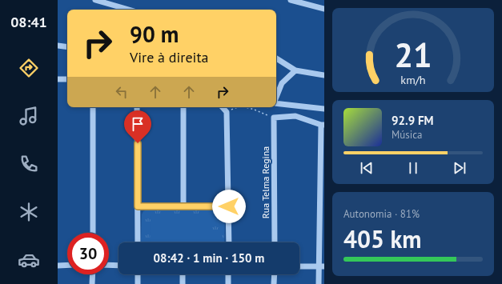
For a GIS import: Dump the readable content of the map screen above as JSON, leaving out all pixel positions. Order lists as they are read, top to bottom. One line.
{"streets":{"street":["Rua Telma Regina"]},"page":{"tabs":"08:41","turn":["90 m","Vire à direita"],"song":["92.9 FM","Música"],"tile":["Autonomia · 81%","405 km"],"limit":"30","trip":"08:42 · 1 min · 150 m","gauge":["21","km/h"]}}
